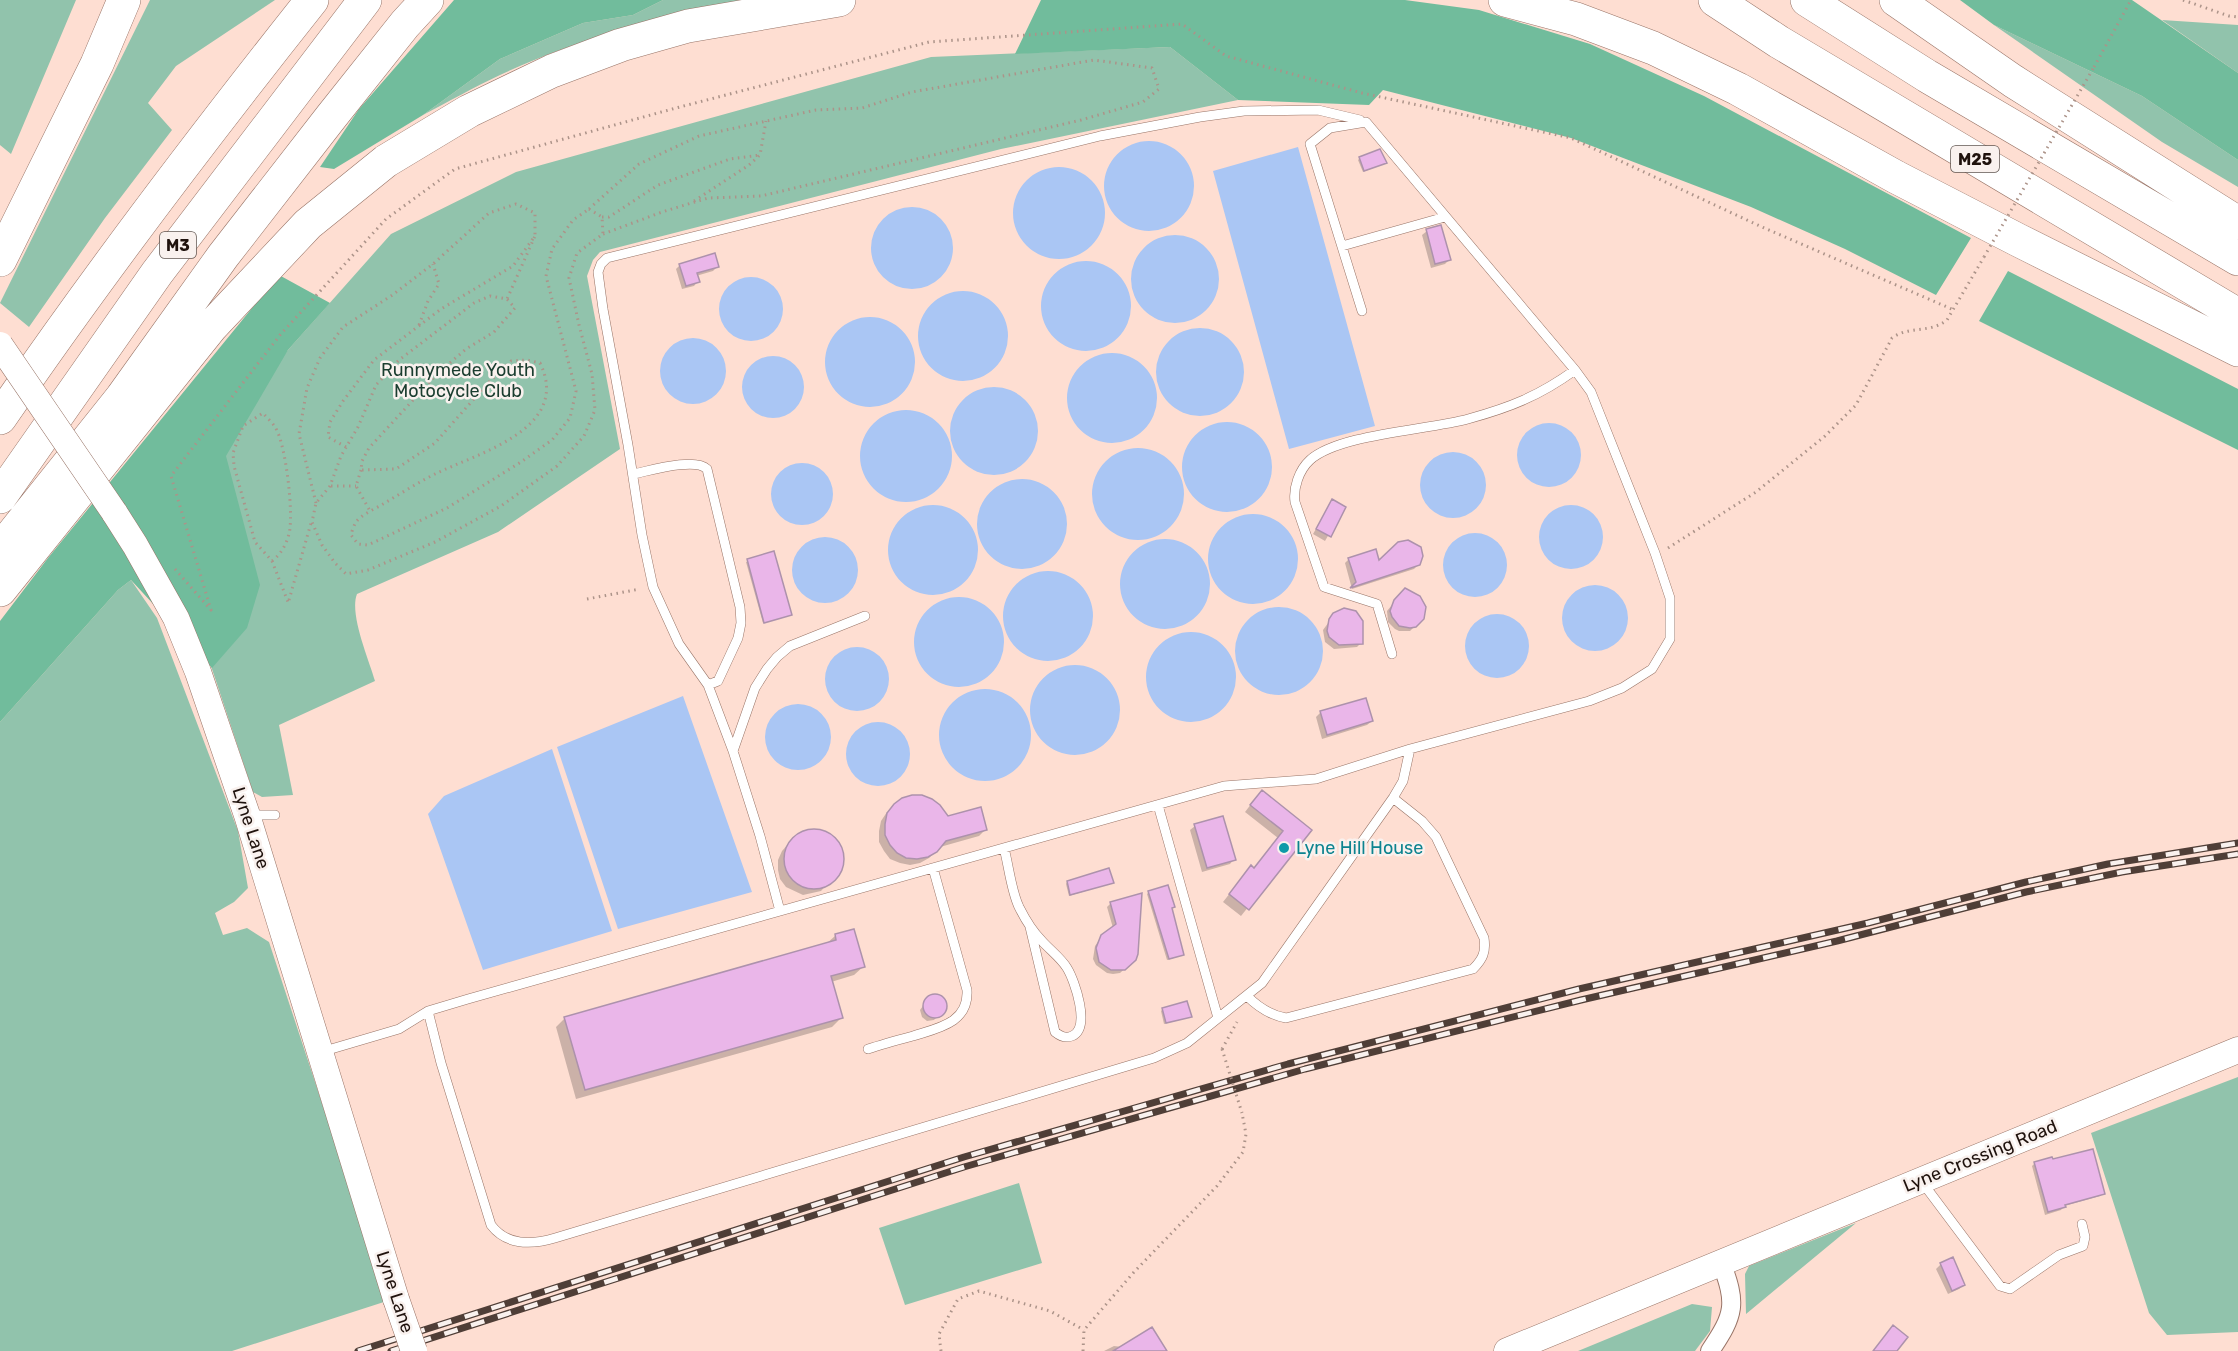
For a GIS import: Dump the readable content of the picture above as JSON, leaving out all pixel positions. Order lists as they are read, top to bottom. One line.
{"streets":{"highway":["M25","M3"],"street":["Lyne Lane","Lyne Crossing Road"]},"parks":["Runnymede Youth Motocycle Club"],"places":["Lyne Hill House"]}
